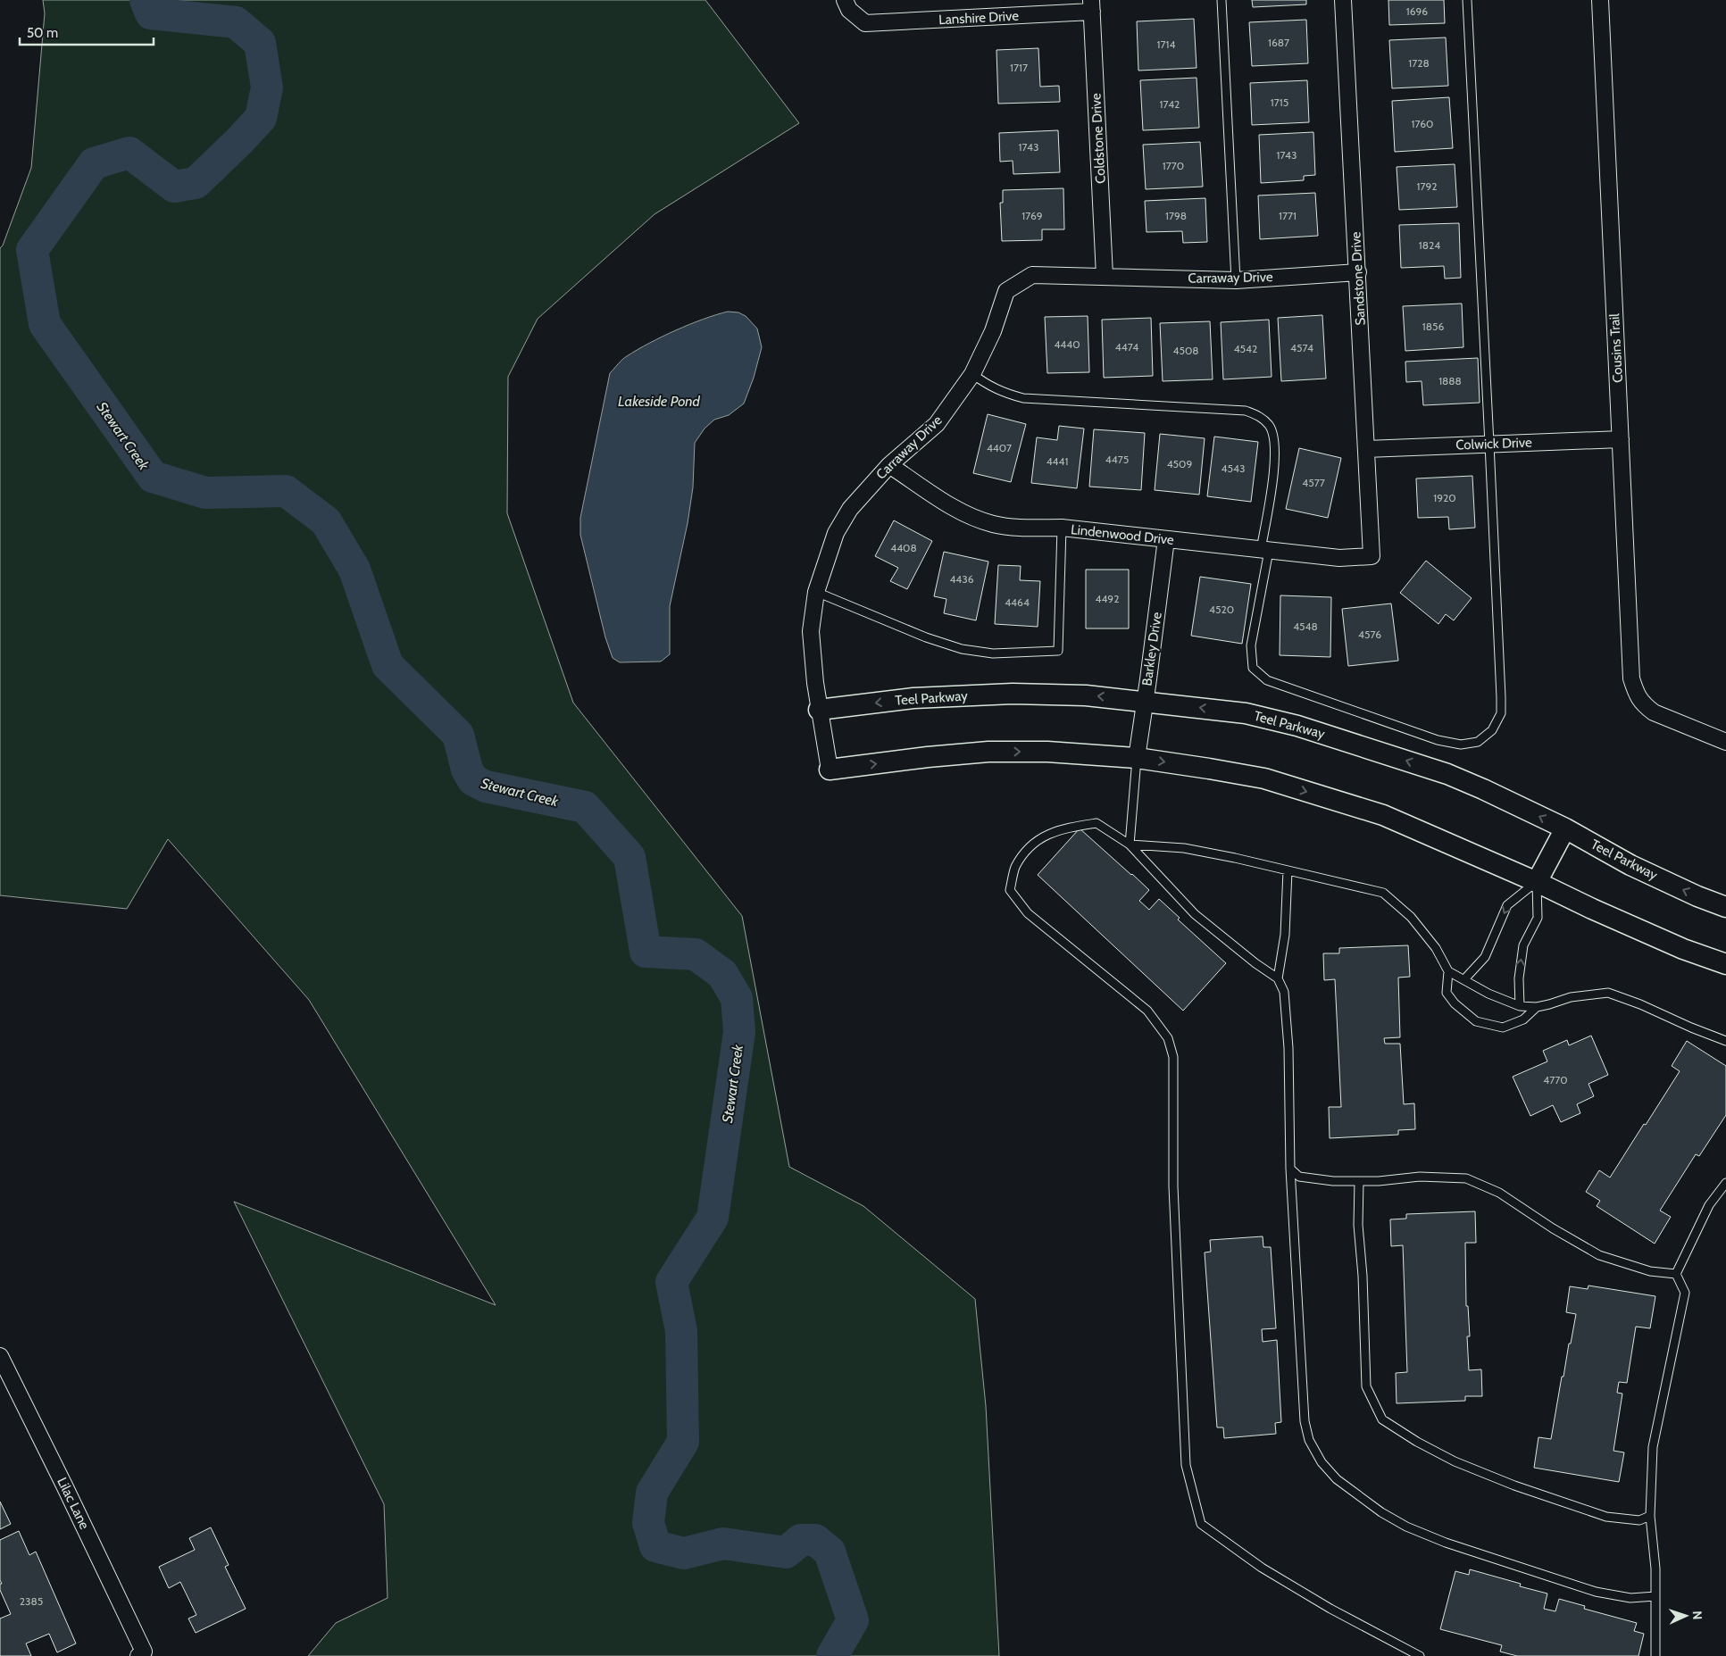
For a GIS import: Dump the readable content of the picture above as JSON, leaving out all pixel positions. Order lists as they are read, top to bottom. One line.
{"streets":{"street":["Lanshire Drive","Coldstone Drive","Carraway Drive","Sandstone Drive","Cousins Trail","Colwick Drive","Lindenwood Drive","Barkley Drive","Teel Parkway","Lilac Lane"]},"crossings":[["Lanshire Drive","Coldstone Drive"],["Coldstone Drive","Carraway Drive"],["Carraway Drive","Sandstone Drive"],["Carraway Drive","Lindenwood Drive"],["Carraway Drive","Teel Parkway"],["Sandstone Drive","Colwick Drive"],["Sandstone Drive","Lindenwood Drive"],["Cousins Trail","Colwick Drive"],["Lindenwood Drive","Barkley Drive"],["Barkley Drive","Teel Parkway"]],"water":["Lakeside Pond","Stewart Creek"],"house_numbers":["1696","1687","1714","1728","1717","1715","1742","1760","1743","1743","1770","1792","1769","1798","1771","1824","1856","4440","4474","4574","4542","4508","1888","4407","4475","4441","4509","4543","4577","1920","4408","4436","4492","4464","4520","4548","4576","4770","2385"],"scale_bar":"50 m","north":"right"}
